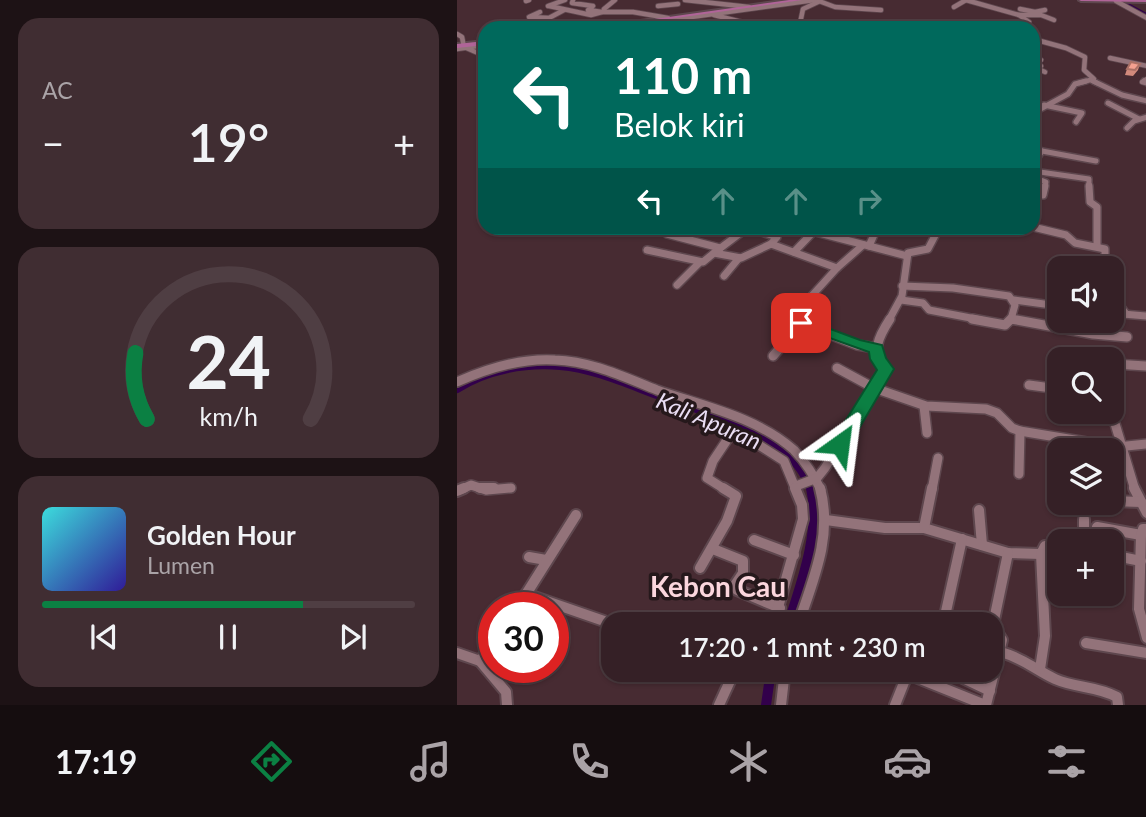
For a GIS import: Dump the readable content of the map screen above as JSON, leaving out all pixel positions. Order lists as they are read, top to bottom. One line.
{"districts":["Kebon Cau"],"water":["Kali Apuran"],"page":{"tile":"AC","turn":["110 m","Belok kiri"],"heat":["−","19°","+"],"map_buttons":"+","song":["Golden Hour","Lumen"],"limit":"30","trip":"17:20 · 1 mnt · 230 m","tabs":"17:19","gauge":["24","km/h"]}}
